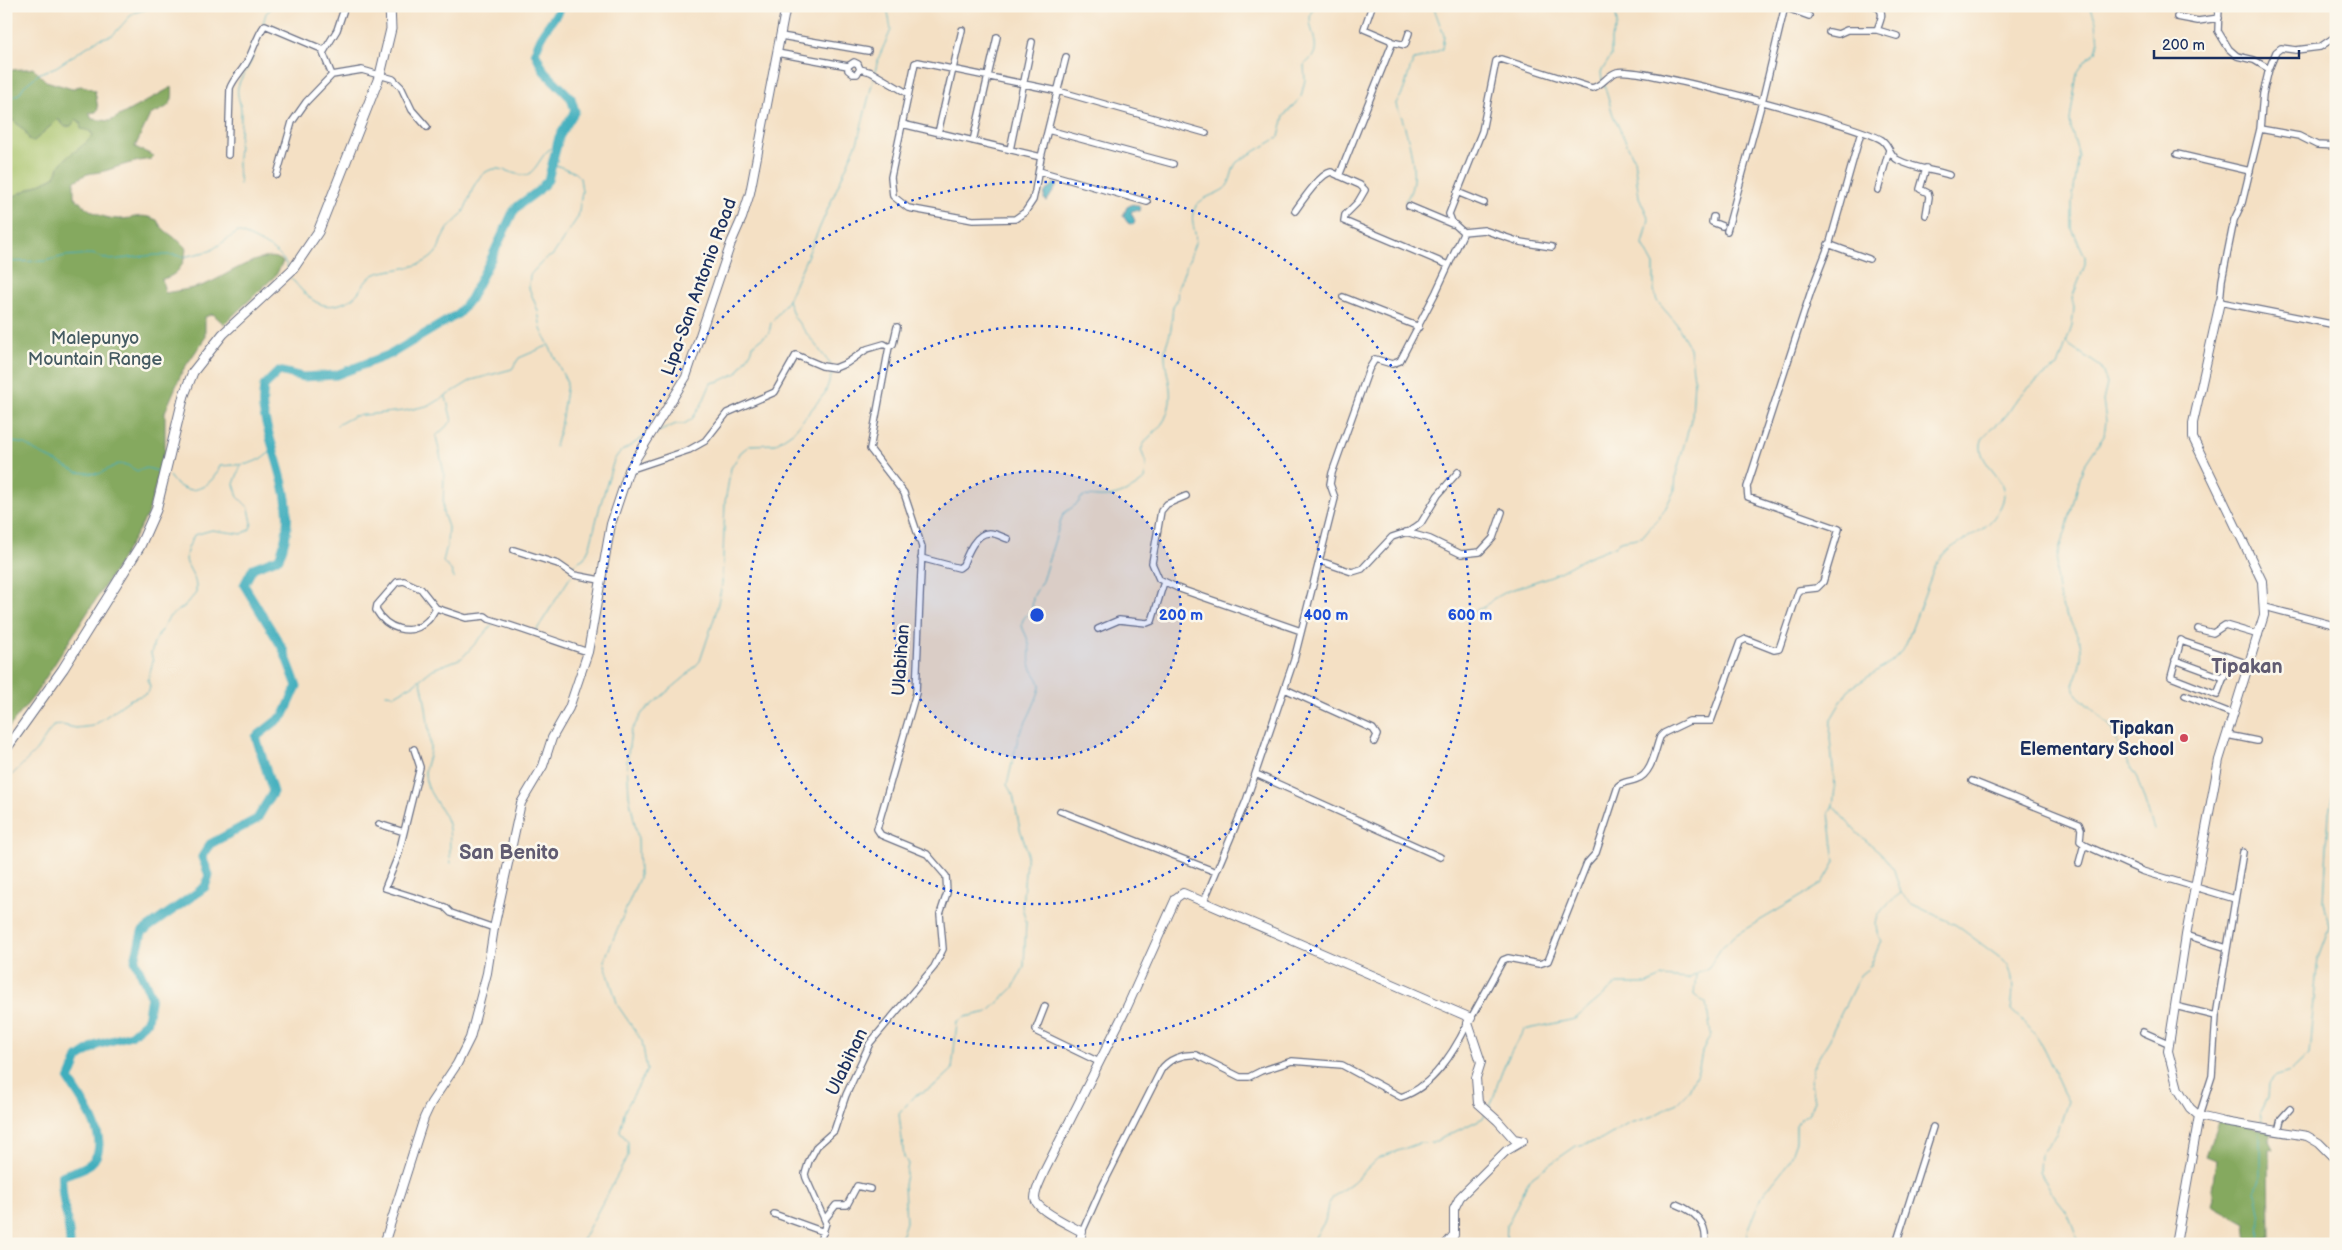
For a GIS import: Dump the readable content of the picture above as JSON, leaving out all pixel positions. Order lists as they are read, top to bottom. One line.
{"streets":{"street":["Lipa-San Antonio Road","Ulabihan"]},"districts":["Tipakan","San Benito"],"parks":["Malepunyo Mountain Range"],"places":["Tipakan Elementary School"],"scale_bar":"200 m","rings":["200 m","400 m","600 m"]}
